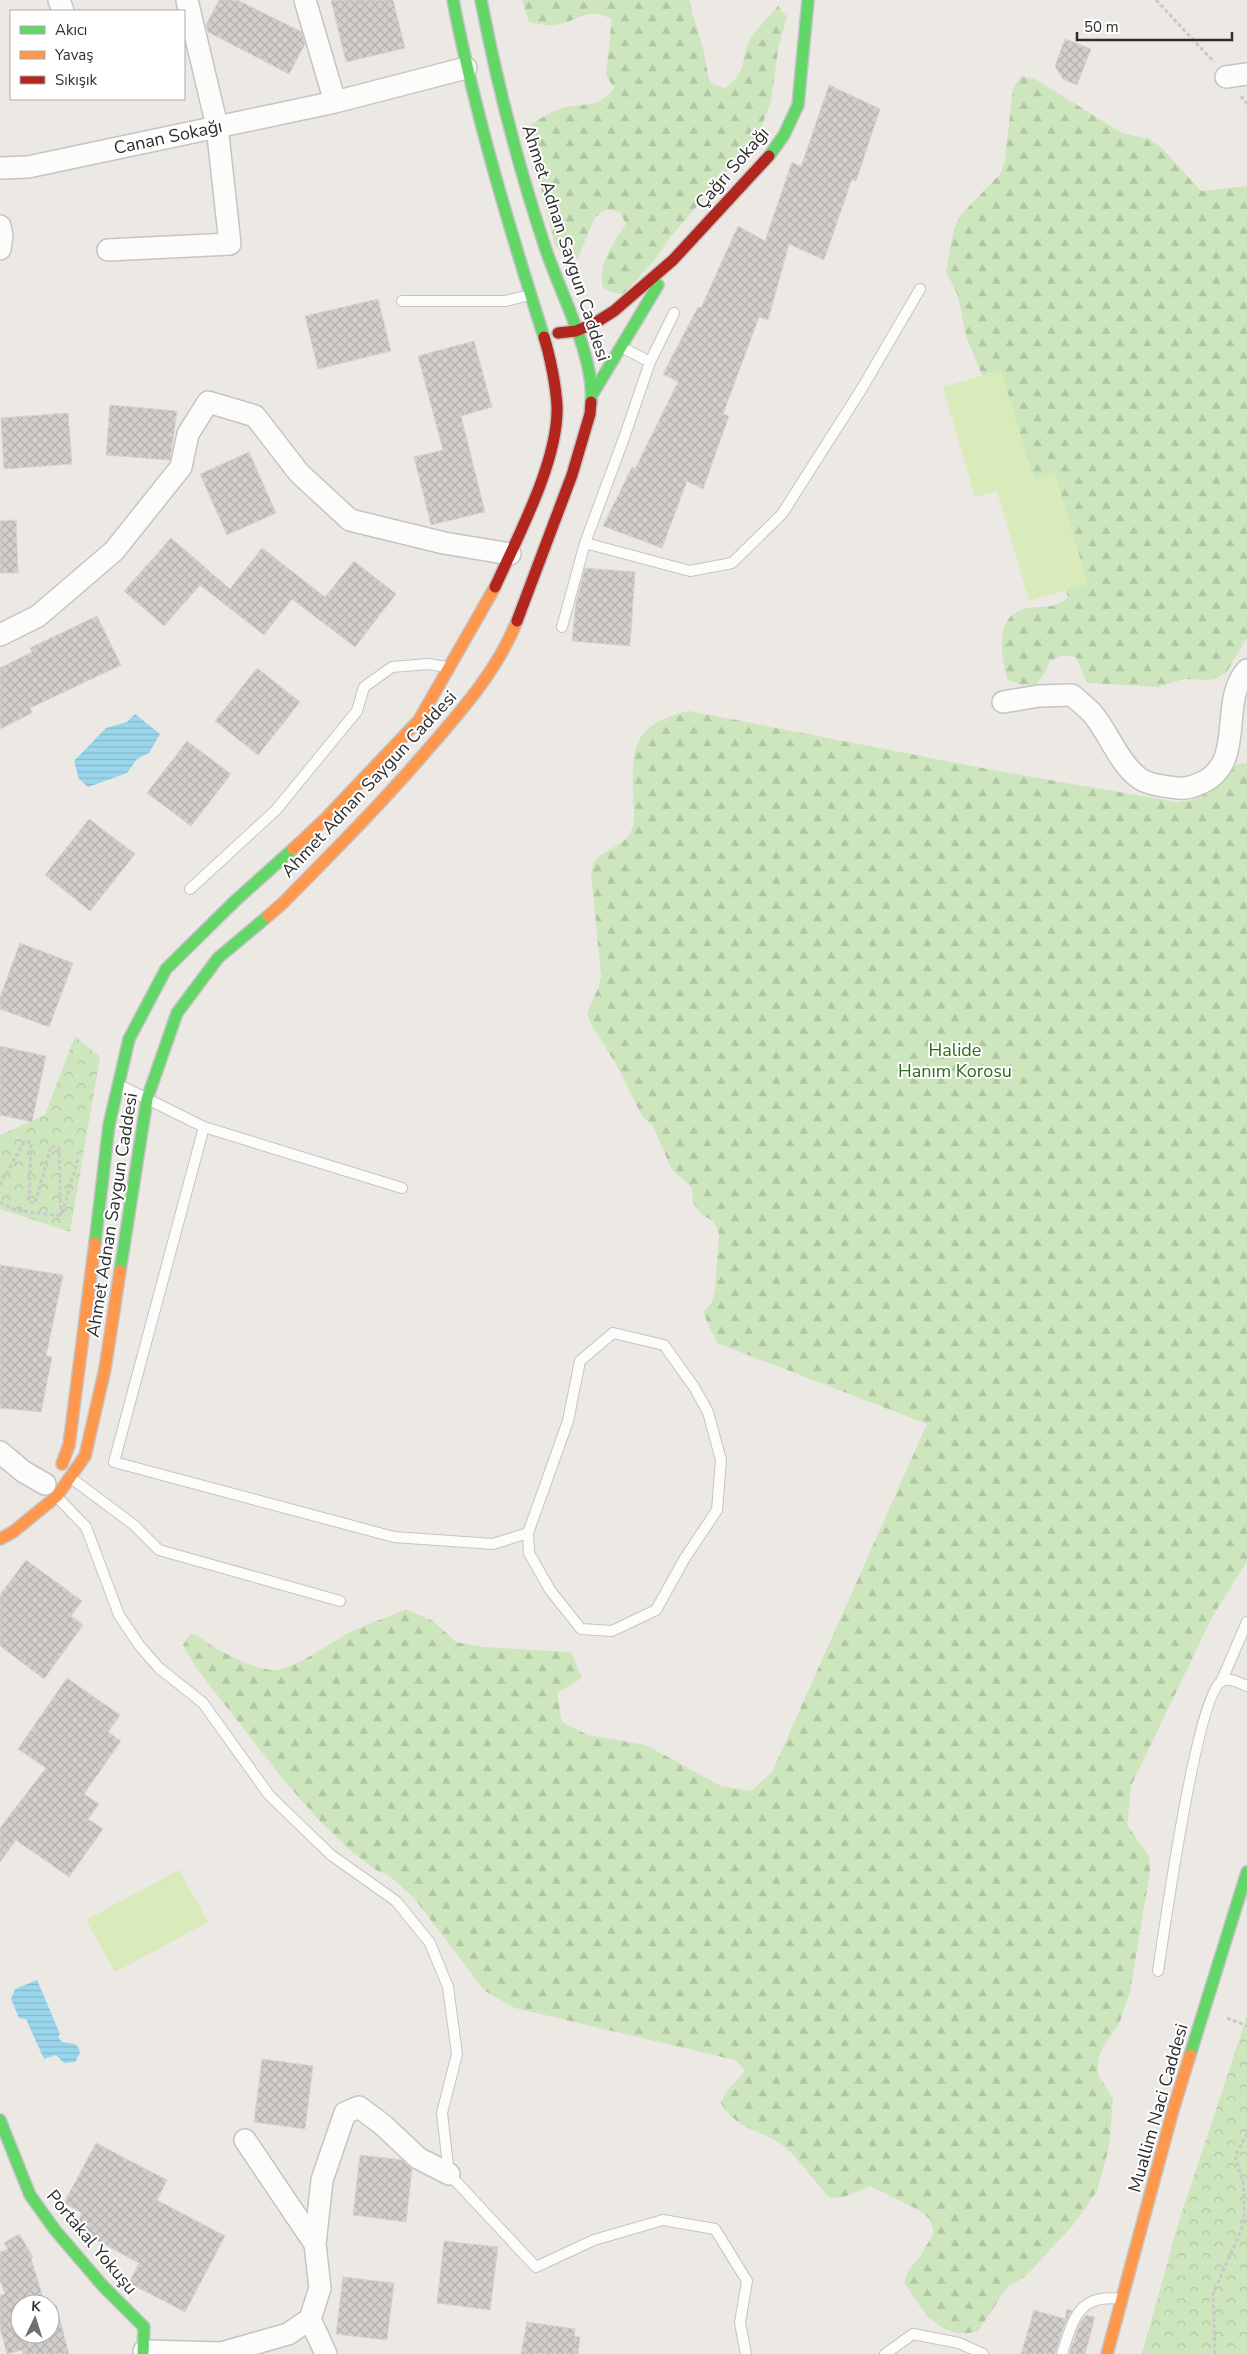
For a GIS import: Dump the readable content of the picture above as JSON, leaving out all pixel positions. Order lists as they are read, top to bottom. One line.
{"streets":{"main road":["Çağrı Sokağı","Ahmet Adnan Saygun Caddesi","Muallim Naci Caddesi","Portakal Yokuşu"],"street":["Canan Sokağı"]},"crossings":[["Canan Sokağı","Ahmet Adnan Saygun Caddesi"],["Çağrı Sokağı","Ahmet Adnan Saygun Caddesi"]],"parks":["Halide Hanım Korosu"],"legend":["Akıcı","Yavaş","Sıkışık"],"scale_bar":"50 m","north":"top"}
